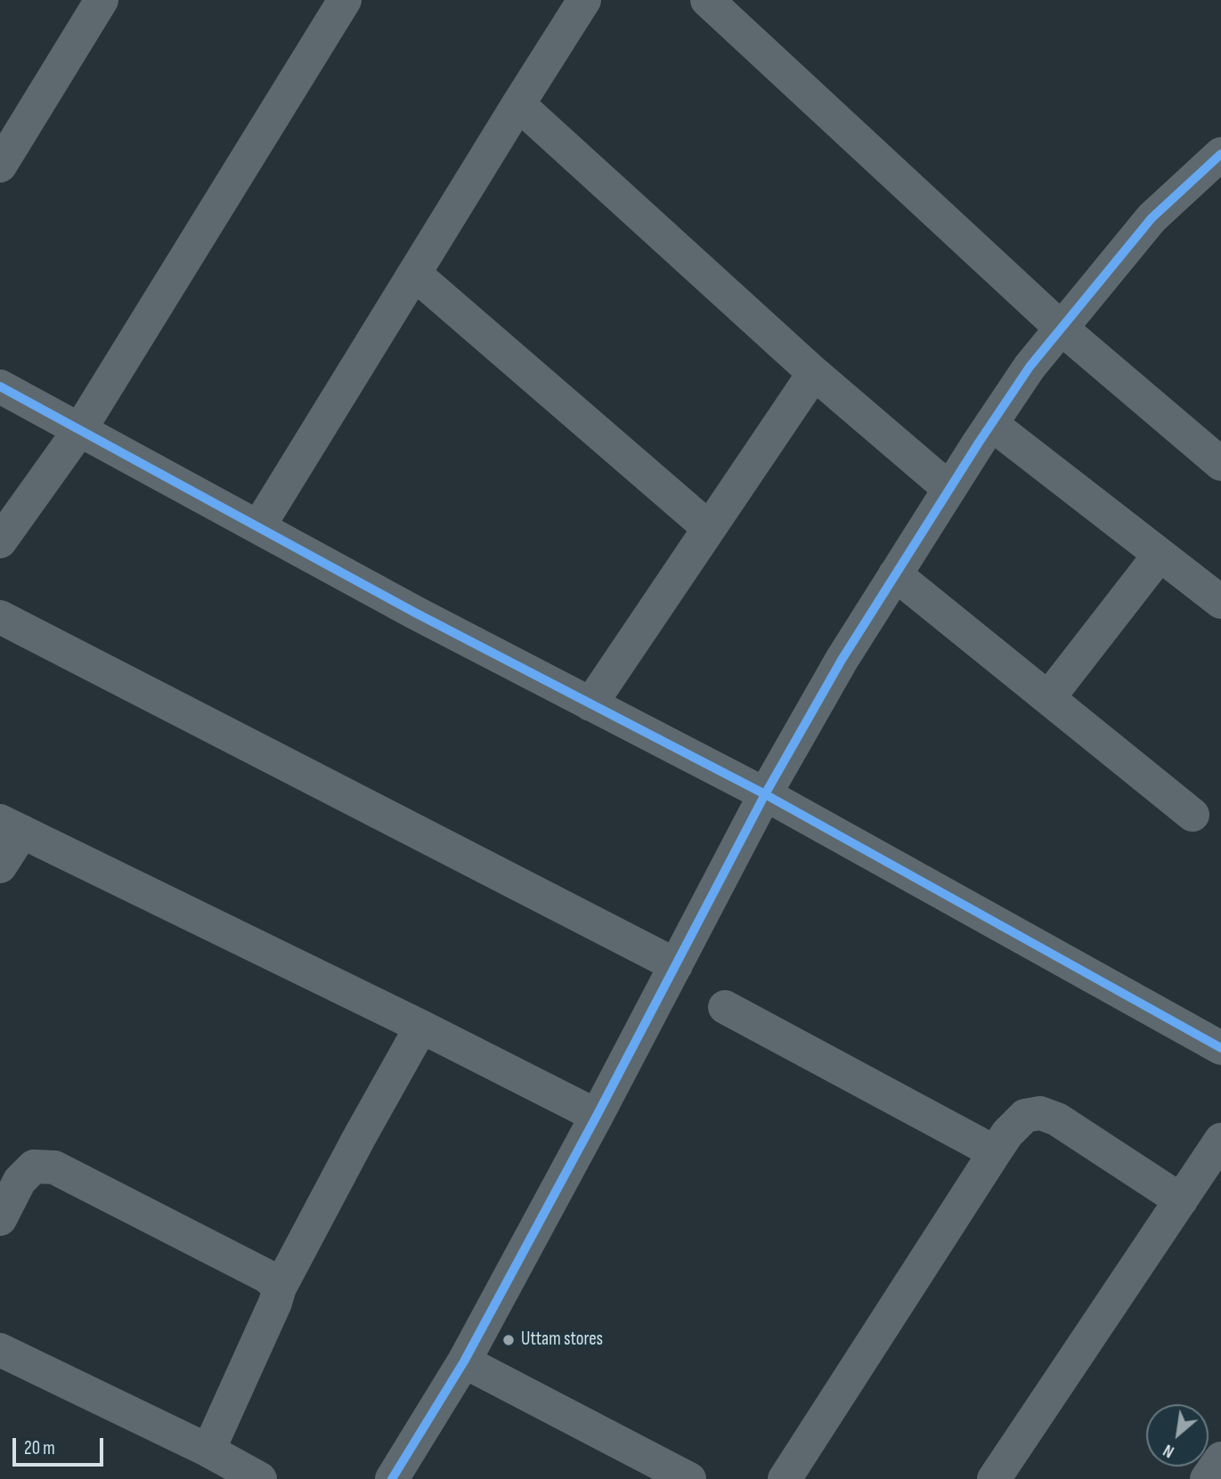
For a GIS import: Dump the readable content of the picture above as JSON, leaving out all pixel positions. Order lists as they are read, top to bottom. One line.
{"places":["Uttam stores"],"scale_bar":"20 m","north":"bottom left"}
